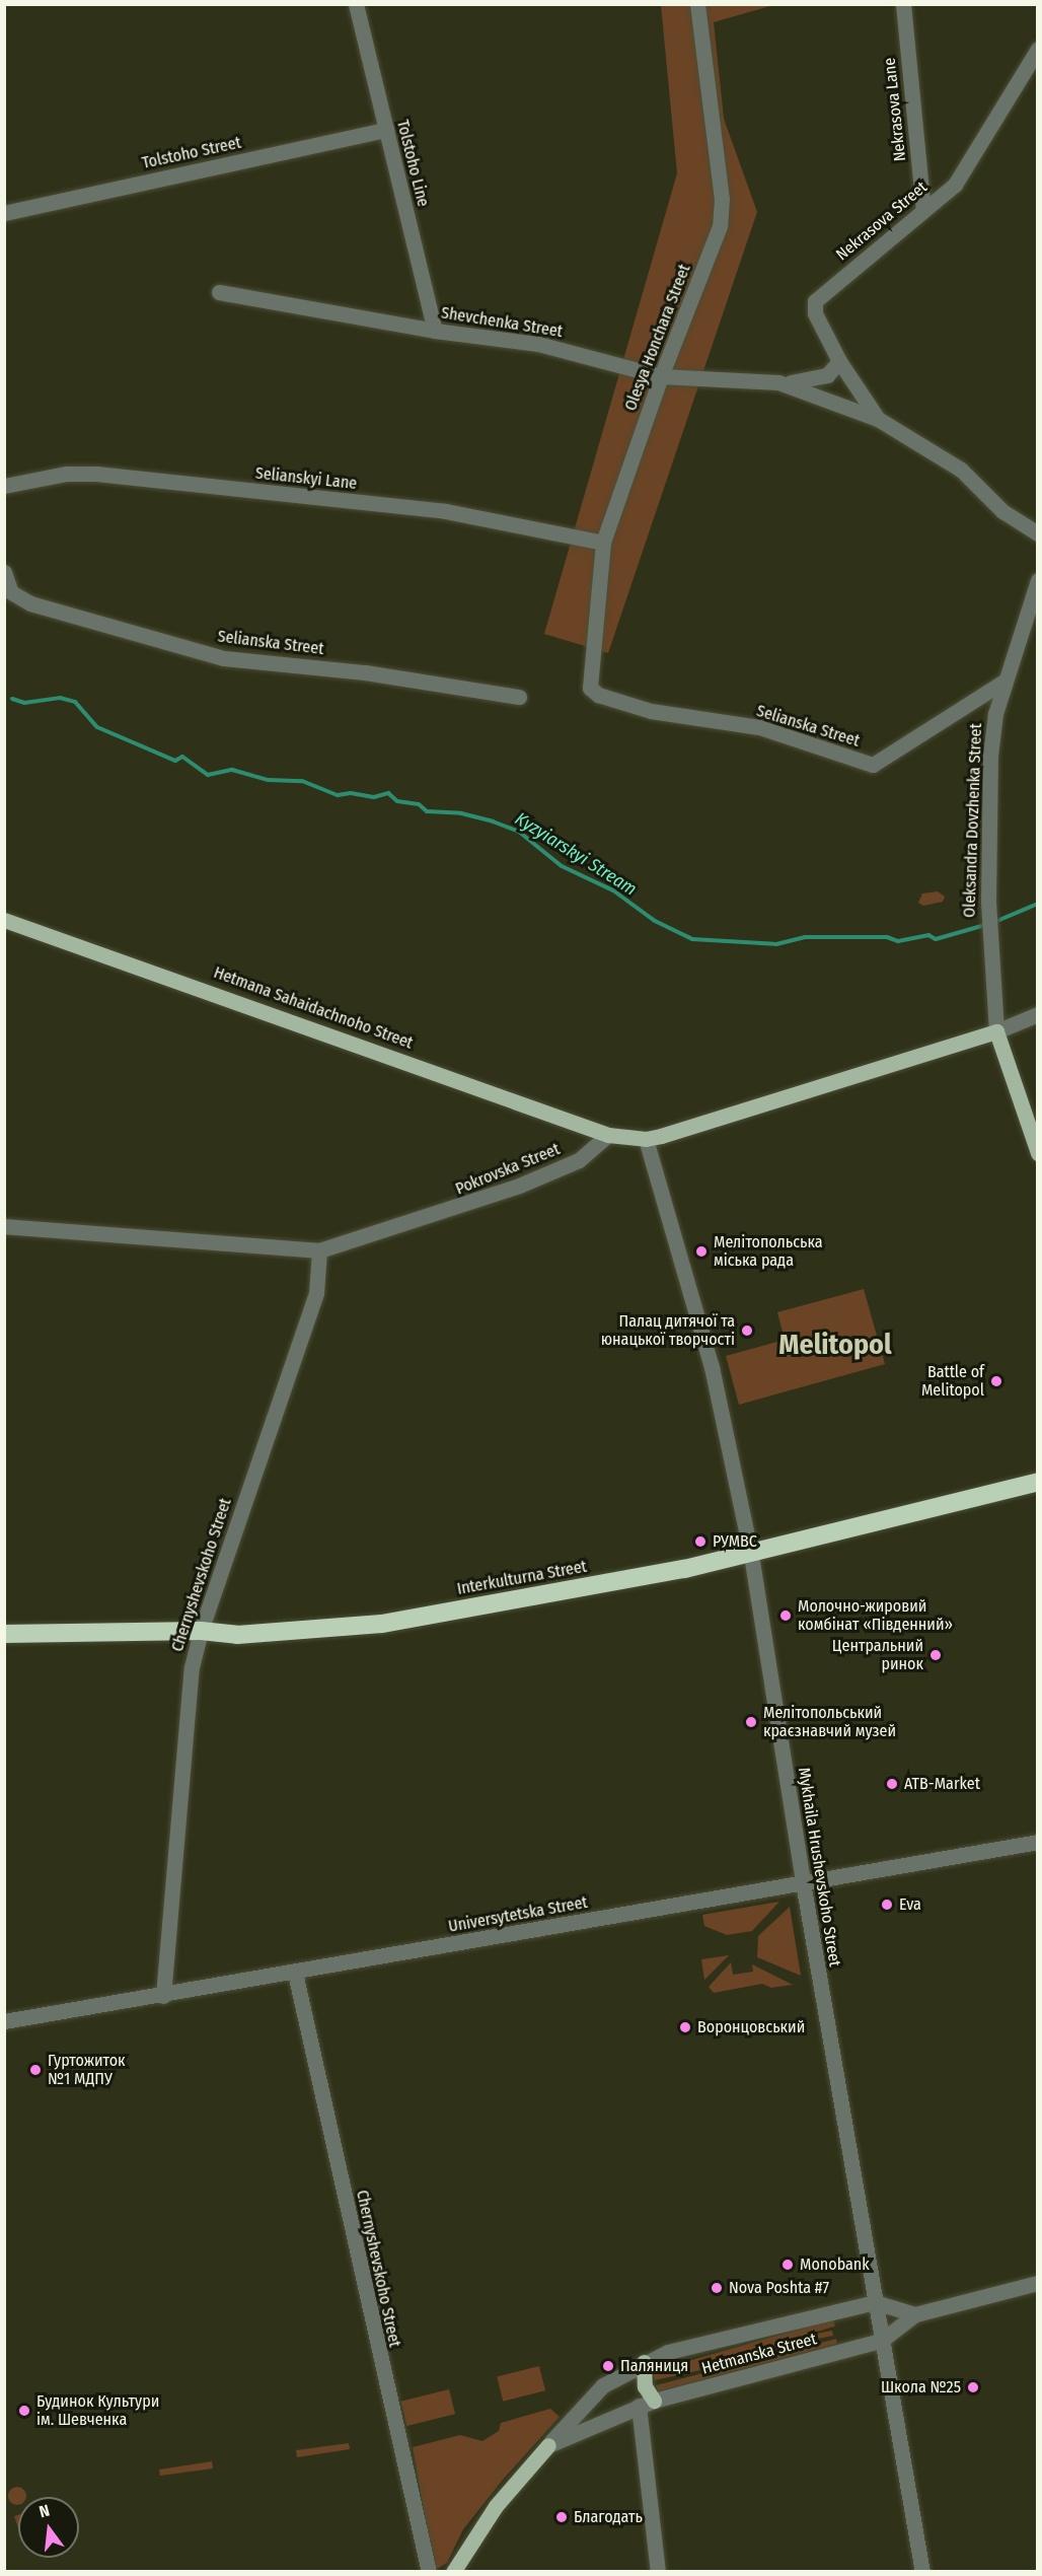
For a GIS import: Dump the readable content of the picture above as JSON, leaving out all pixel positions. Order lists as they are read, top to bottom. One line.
{"streets":{"highway":["Interkulturna Street"],"main road":["Hetmana Sahaidachnoho Street"],"street":["Nekrasova Lane","Tolstoho Street","Tolstoho Line","Nekrasova Street","Shevchenka Street","Olesya Honchara Street","Selianskyi Lane","Selianska Street","Oleksandra Dovzhenka Street","Pokrovska Street","Chernyshevskoho Street","Mykhaila Hrushevskoho Street","Universytetska Street","Hetmanska Street"]},"crossings":[["Nekrasova Lane","Nekrasova Street"],["Tolstoho Street","Tolstoho Line"],["Tolstoho Line","Shevchenka Street"],["Nekrasova Street","Shevchenka Street"],["Shevchenka Street","Olesya Honchara Street"],["Olesya Honchara Street","Selianskyi Lane"],["Olesya Honchara Street","Selianska Street"],["Selianska Street","Oleksandra Dovzhenka Street"],["Hetmana Sahaidachnoho Street","Pokrovska Street"],["Pokrovska Street","Chernyshevskoho Street"],["Chernyshevskoho Street","Interkulturna Street"],["Chernyshevskoho Street","Universytetska Street"],["Interkulturna Street","Mykhaila Hrushevskoho Street"],["Mykhaila Hrushevskoho Street","Universytetska Street"],["Mykhaila Hrushevskoho Street","Hetmanska Street"]],"districts":["Melitopol"],"water":["Kyzyiarskyi Stream"],"places":["Мелітопольська міська рада","Палац дитячої та юнацької творчості","Battle of Melitopol","РУМВC","Молочно-жировий комбінат «Південний»","Центральний ринок","Мелітопольський краєзнавчий музей","ATB-Market","Eva","Воронцовський","Гуртожиток №1 МДПУ","Monobank","Nova Poshta #7","Паляниця","Школа №25","Будинок Культури ім. Шевченка","Благодать"],"north":"top"}
